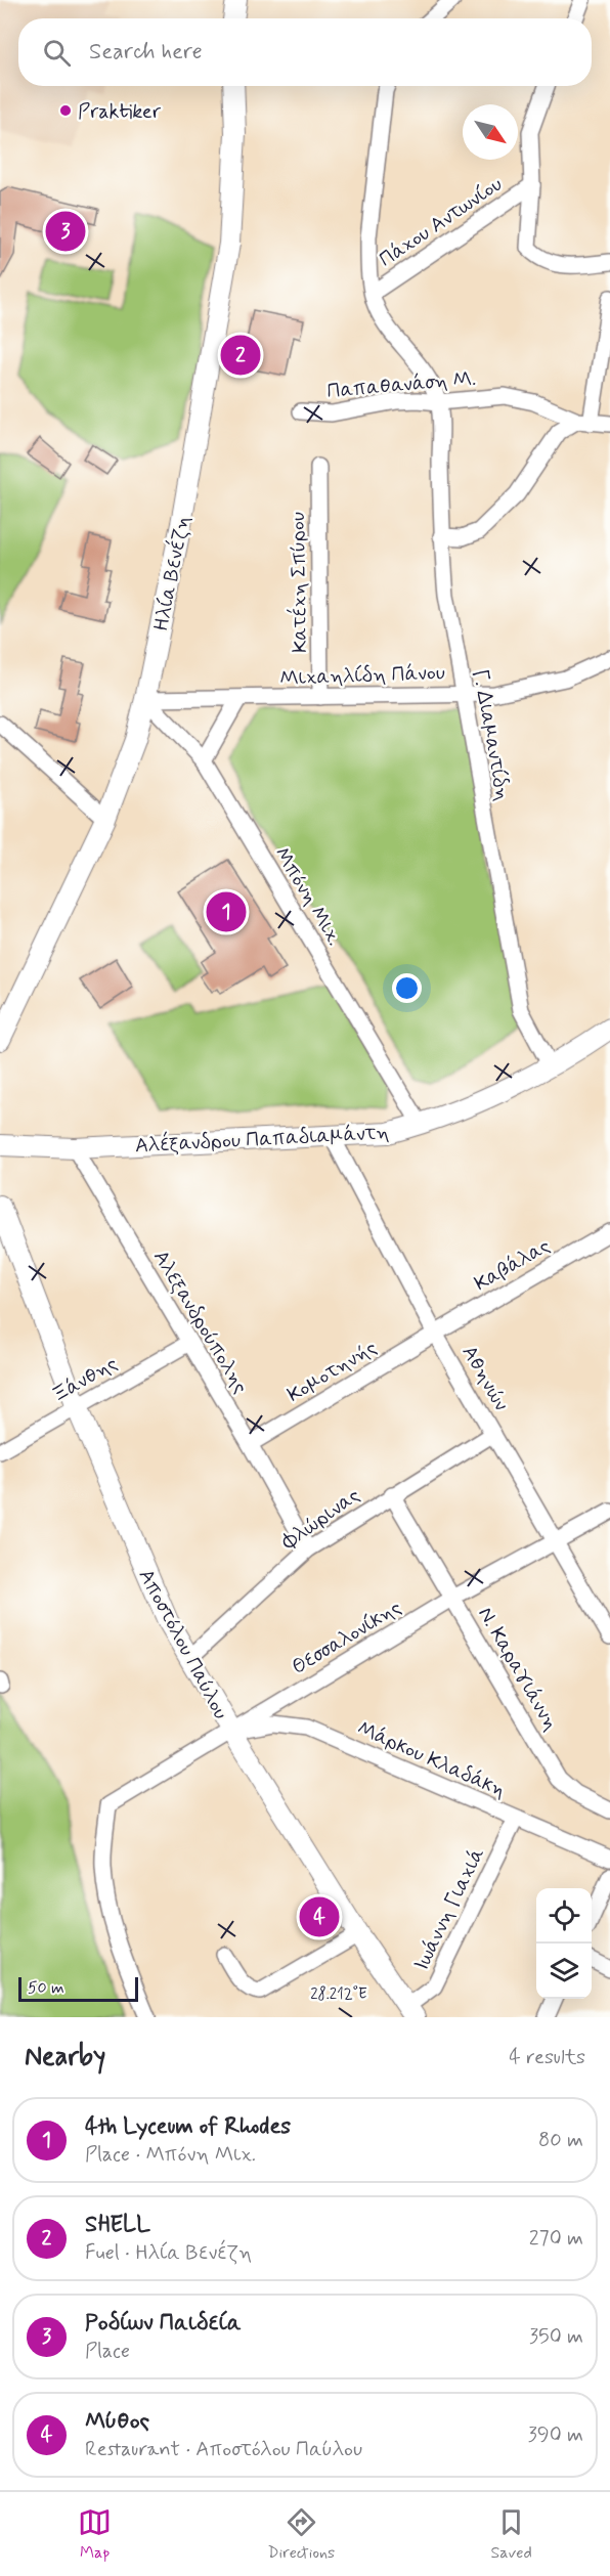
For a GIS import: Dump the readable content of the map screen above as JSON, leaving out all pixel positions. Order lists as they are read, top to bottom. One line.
{"streets":{"street":["Πάχου Αντωνίου","Παπαθανάση Μ.","Ηλία Βενέζη","Κατέχη Σπύρου","Μιχαηλίδη Πάνου","Γ. Διαμαντίδη","Μπόνη Μιχ.","Αλέξανδρου Παπαδιαμάντη","Καβάλας","Αλεξανδρούπολης","Κομοτηνής","Αθηνών","Ξάνθης","Φλώρινας","Θεσσαλονίκης","Αποστόλου Παύλου","Ν. Καραγιάννη","Μάρκου Κλαδάκη","Ιωάννη Γιαχιά"]},"crossings":[["Παπαθανάση Μ.","Γ. Διαμαντίδη"],["Ηλία Βενέζη","Μιχαηλίδη Πάνου"],["Ηλία Βενέζη","Μπόνη Μιχ."],["Κατέχη Σπύρου","Μιχαηλίδη Πάνου"],["Μιχαηλίδη Πάνου","Γ. Διαμαντίδη"],["Μιχαηλίδη Πάνου","Μπόνη Μιχ."],["Γ. Διαμαντίδη","Αλέξανδρου Παπαδιαμάντη"],["Μπόνη Μιχ.","Αλέξανδρου Παπαδιαμάντη"],["Αλέξανδρου Παπαδιαμάντη","Αλεξανδρούπολης"],["Αλέξανδρου Παπαδιαμάντη","Αθηνών"],["Καβάλας","Κομοτηνής"],["Καβάλας","Αθηνών"],["Αλεξανδρούπολης","Κομοτηνής"],["Αλεξανδρούπολης","Ξάνθης"],["Αλεξανδρούπολης","Φλώρινας"],["Κομοτηνής","Αθηνών"],["Αθηνών","Φλώρινας"],["Αθηνών","Θεσσαλονίκης"],["Ξάνθης","Αποστόλου Παύλου"],["Φλώρινας","Αποστόλου Παύλου"],["Φλώρινας","Ν. Καραγιάννη"],["Θεσσαλονίκης","Αποστόλου Παύλου"],["Θεσσαλονίκης","Ν. Καραγιάννη"],["Θεσσαλονίκης","Μάρκου Κλαδάκη"],["Αποστόλου Παύλου","Μάρκου Κλαδάκη"],["Αποστόλου Παύλου","Ιωάννη Γιαχιά"],["Μάρκου Κλαδάκη","Ιωάννη Γιαχιά"]],"places":["Praktiker"],"scale_bar":"50 m","north":"bottom right","page":{"search":"Search here","pins":["3","2","1","4"],"scale":"50 m","heading":["Nearby","4 results"],"list":[{"mark":"1","name":"4th Lyceum of Rhodes","note":"Place · Μπόνη Μιχ.","value":"80 m"},{"mark":"2","name":"SHELL","note":"Fuel · Ηλία Βενέζη","value":"270 m"},{"mark":"3","name":"Ροδίων Παιδεία","note":"Place","value":"350 m"},{"mark":"4","name":"Μύθος","note":"Restaurant · Αποστόλου Παύλου","value":"390 m"}],"nav":["Map","Directions","Saved"]},"coordinates":["28.212°E"]}
